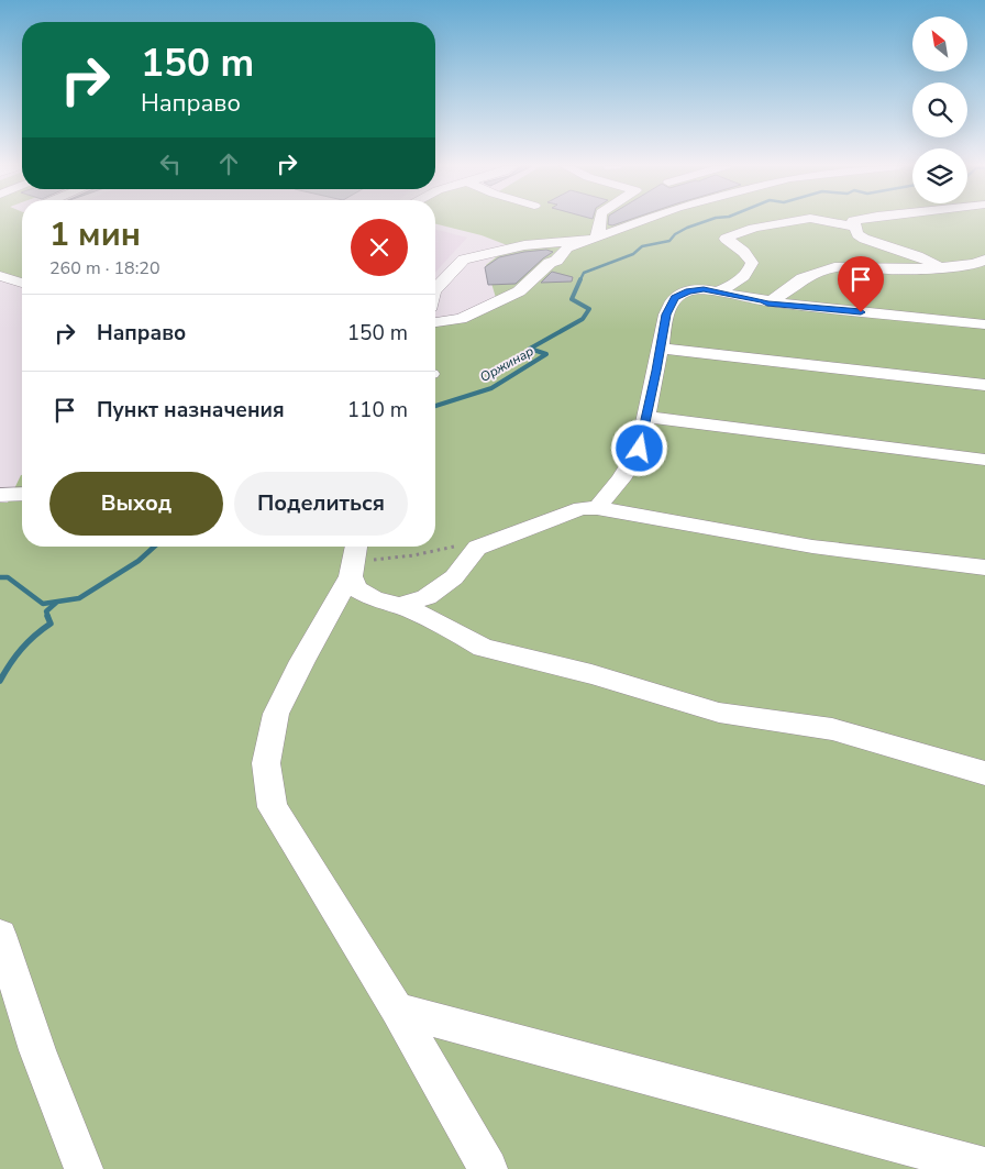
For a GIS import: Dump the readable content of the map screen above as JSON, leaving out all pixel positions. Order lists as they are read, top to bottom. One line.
{"water":["Оржинар"],"north":"top left","page":{"turn":["150 m","Направо"],"heading":["1 мин","260 m · 18:20"],"list":[{"name":"Направо","value":"150 m"},{"name":"Пункт назначения","value":"110 m"}],"buttons":["Выход","Поделиться"]}}
